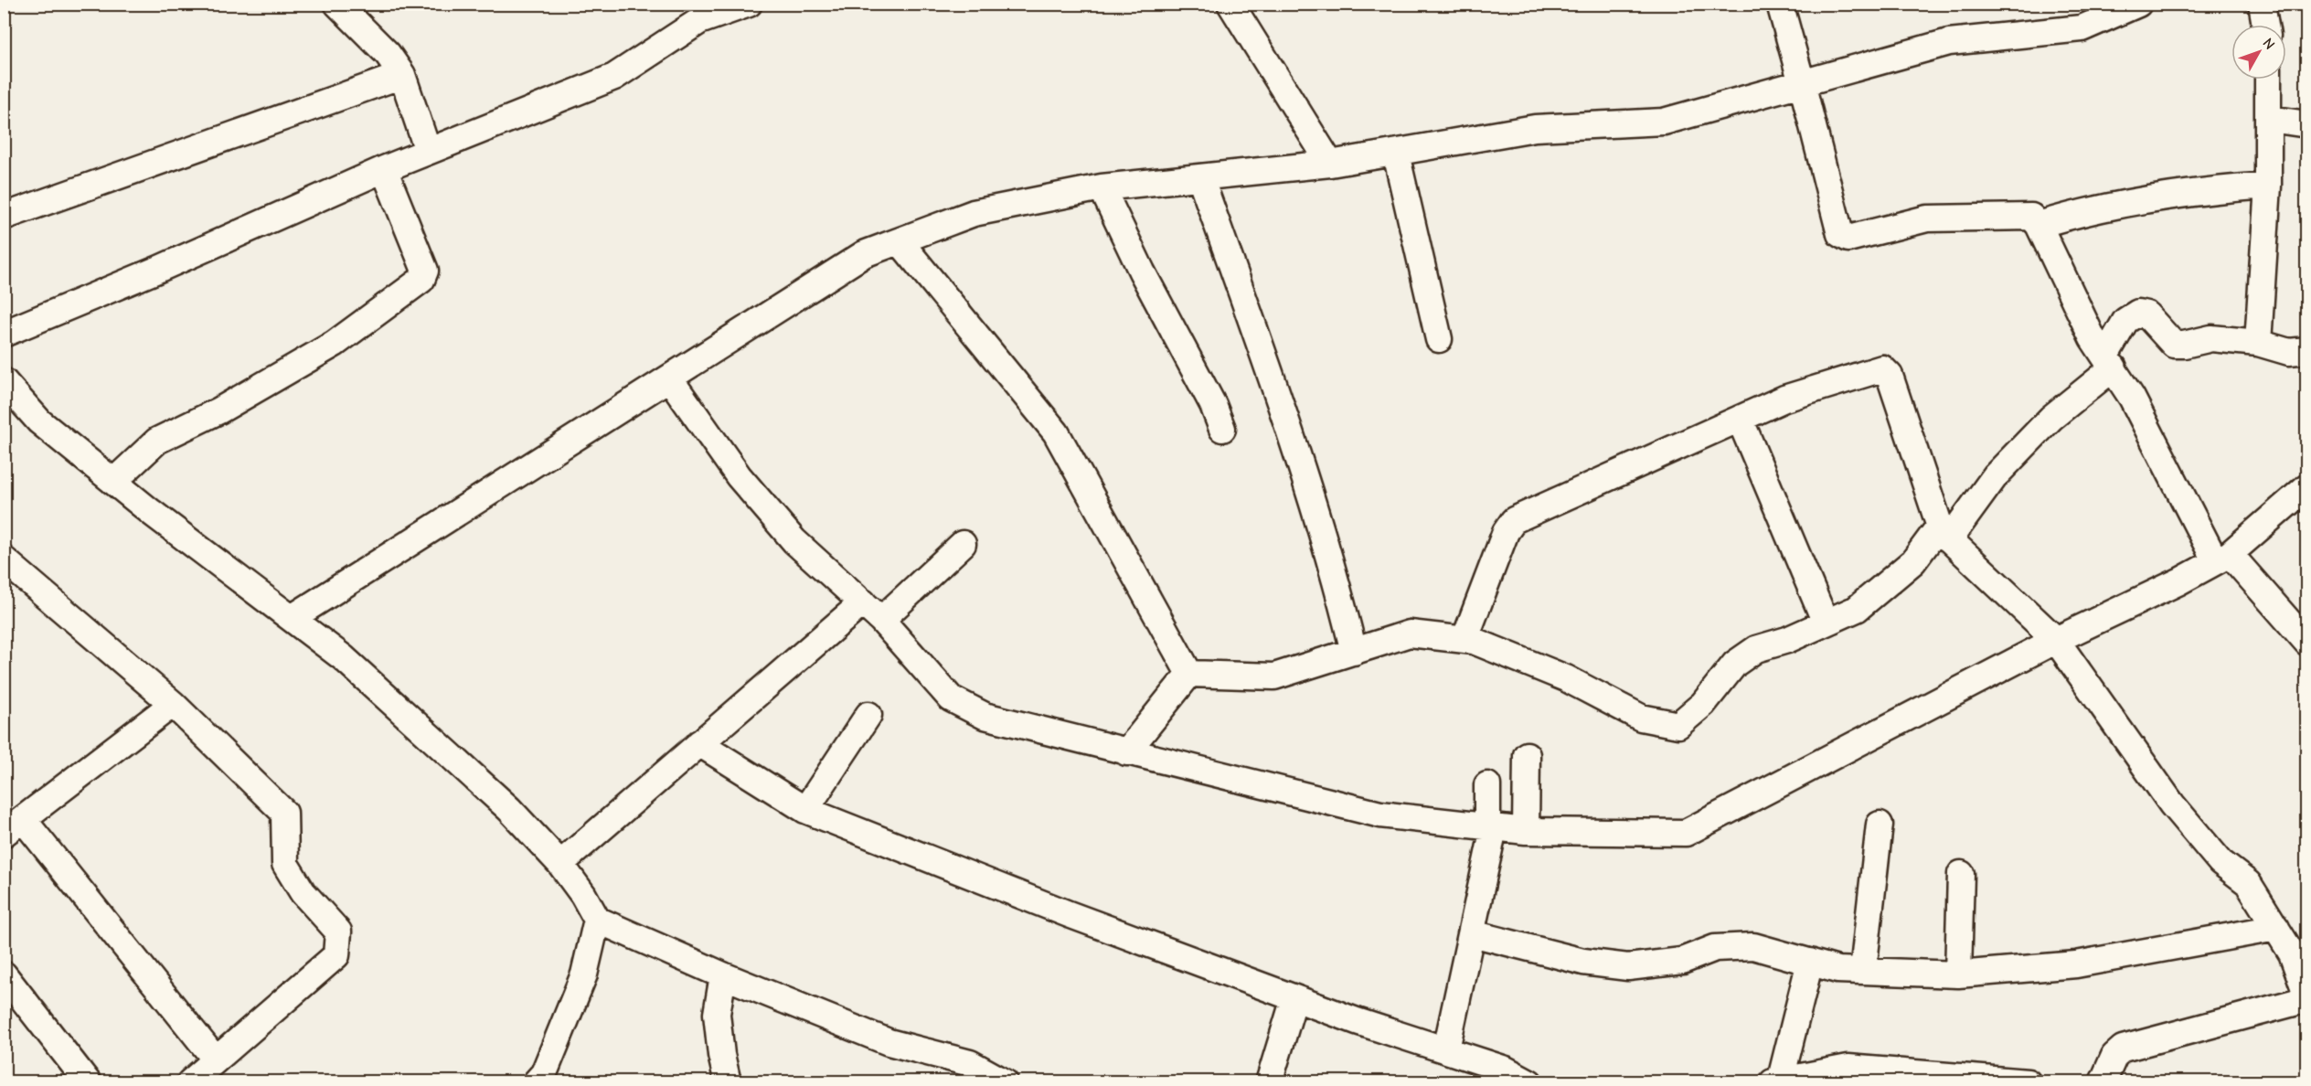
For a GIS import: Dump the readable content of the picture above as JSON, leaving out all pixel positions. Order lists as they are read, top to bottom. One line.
{"north":"top right"}
